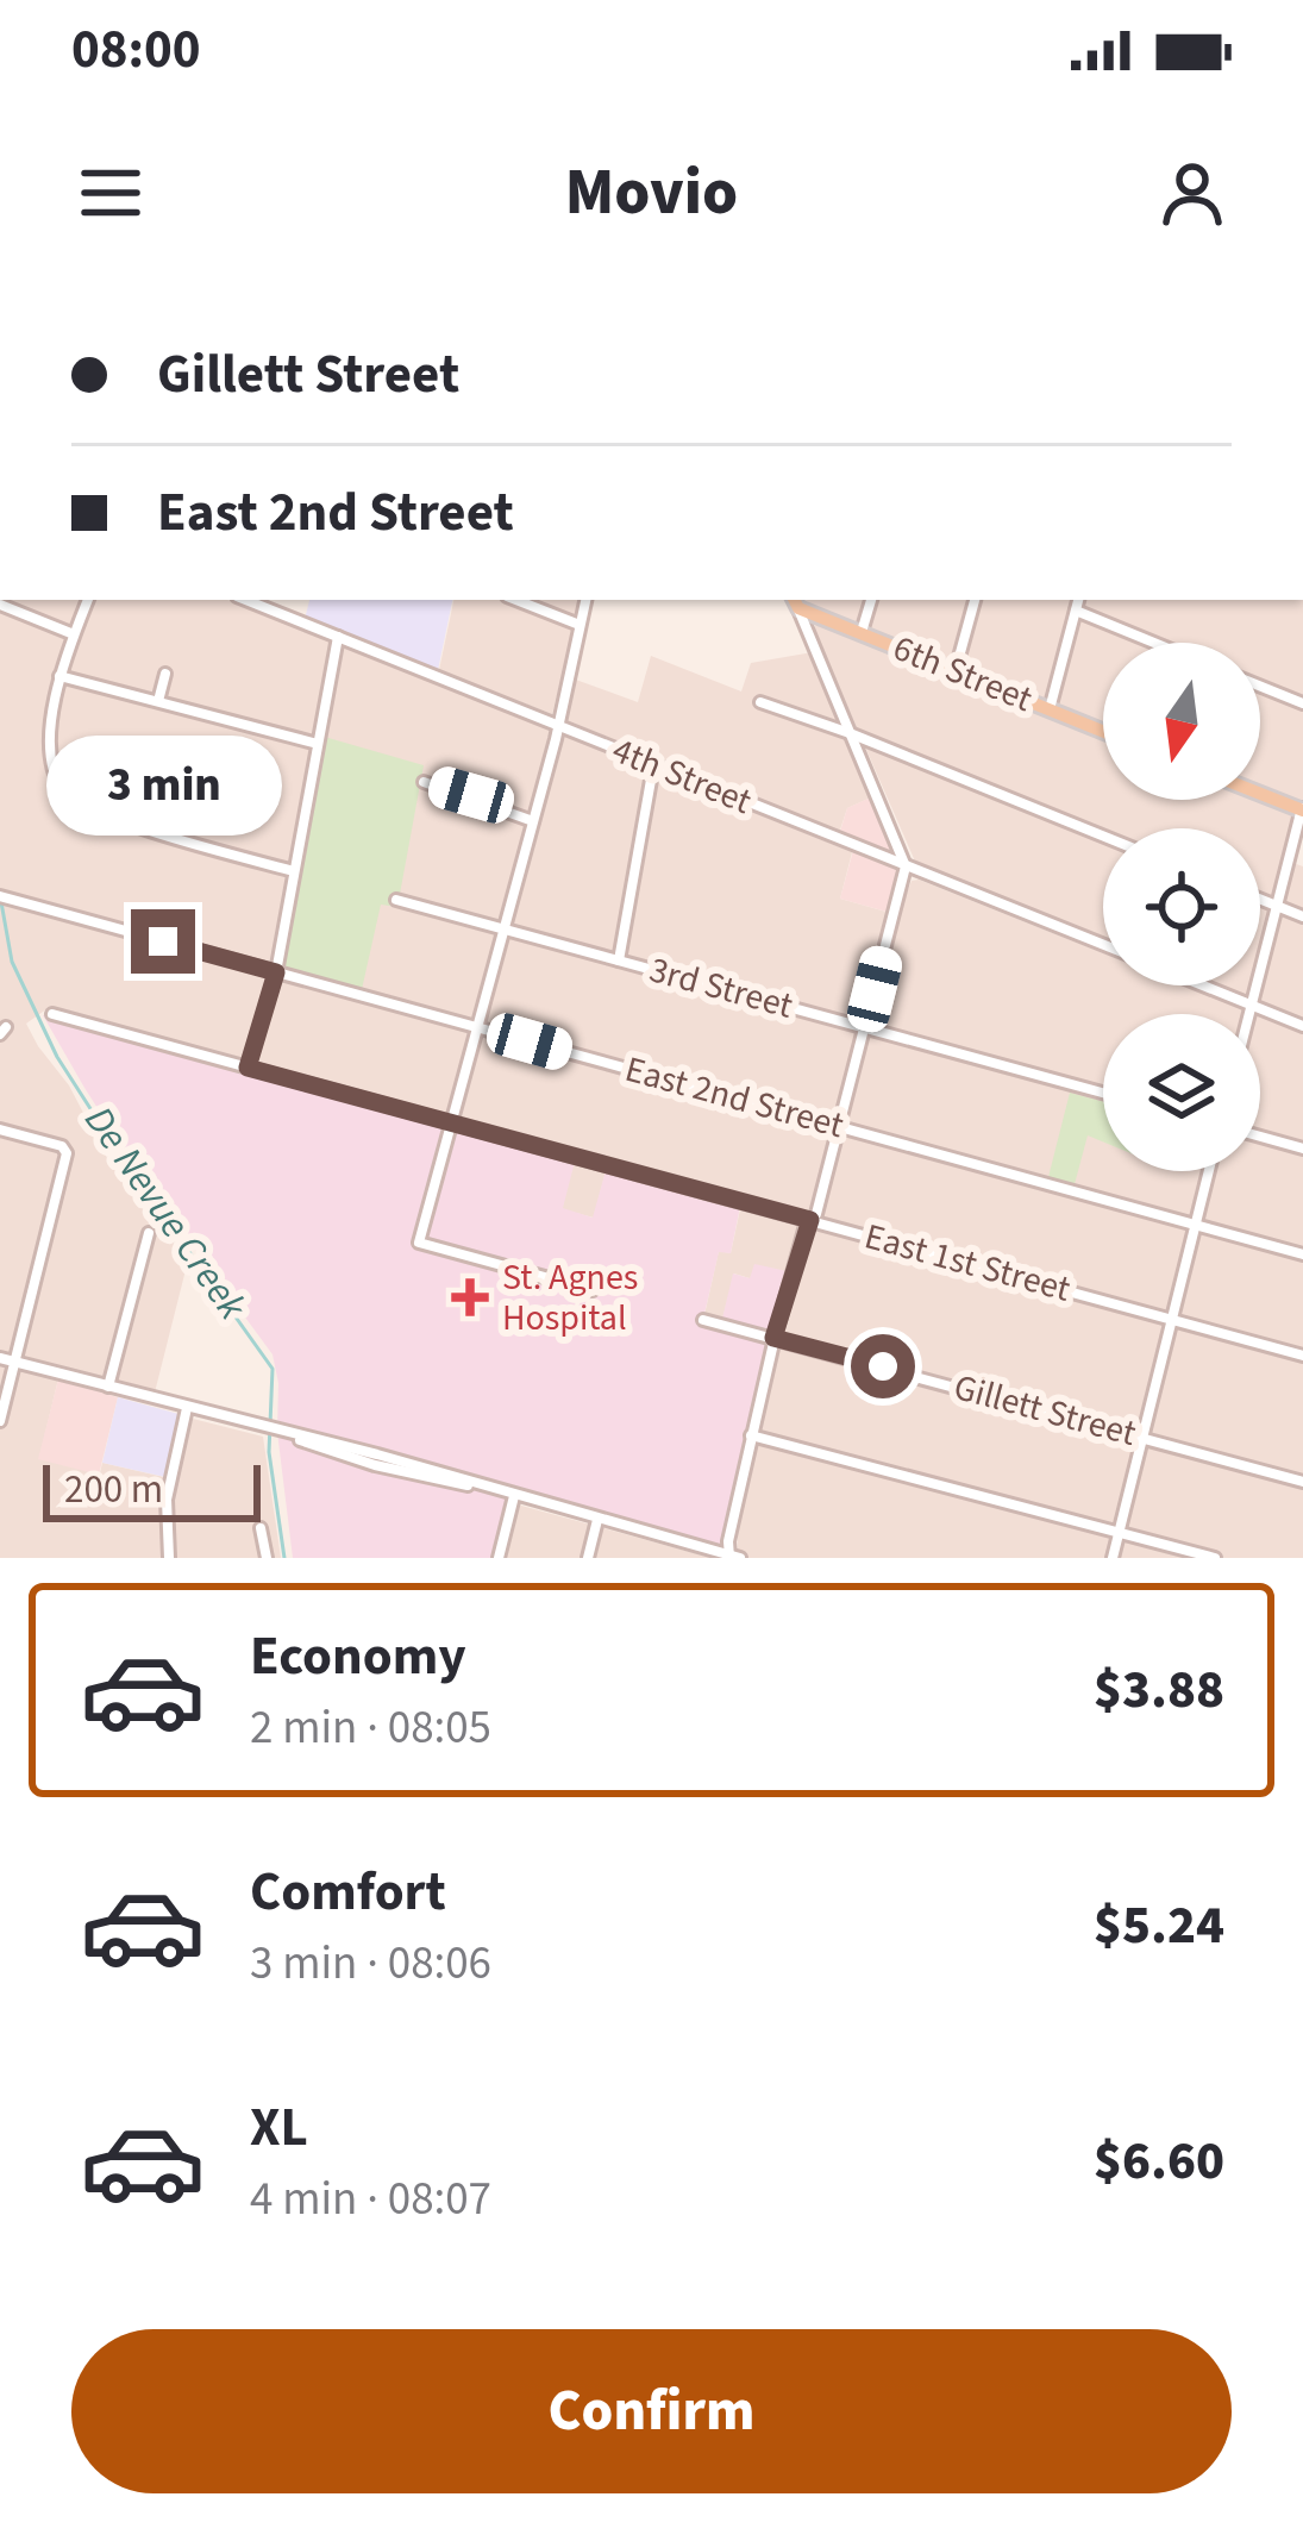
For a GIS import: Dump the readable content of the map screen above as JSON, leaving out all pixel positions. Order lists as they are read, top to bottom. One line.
{"streets":{"main road":["6th Street"],"street":["4th Street","3rd Street","East 2nd Street","East 1st Street","Gillett Street"]},"water":["De Nevue Creek"],"places":{"health":["St. Agnes Hospital"]},"scale_bar":"200 m","north":"bottom","page":{"status":"08:00","header":"Movio","banner":["Gillett Street","East 2nd Street"],"bubble":"3 min","scale":"200 m","list":[{"name":"Economy","note":"2 min · 08:05","value":"$3.88"},{"name":"Comfort","note":"3 min · 08:06","value":"$5.24"},{"name":"XL","note":"4 min · 08:07","value":"$6.60"}],"buttons":"Confirm"}}
